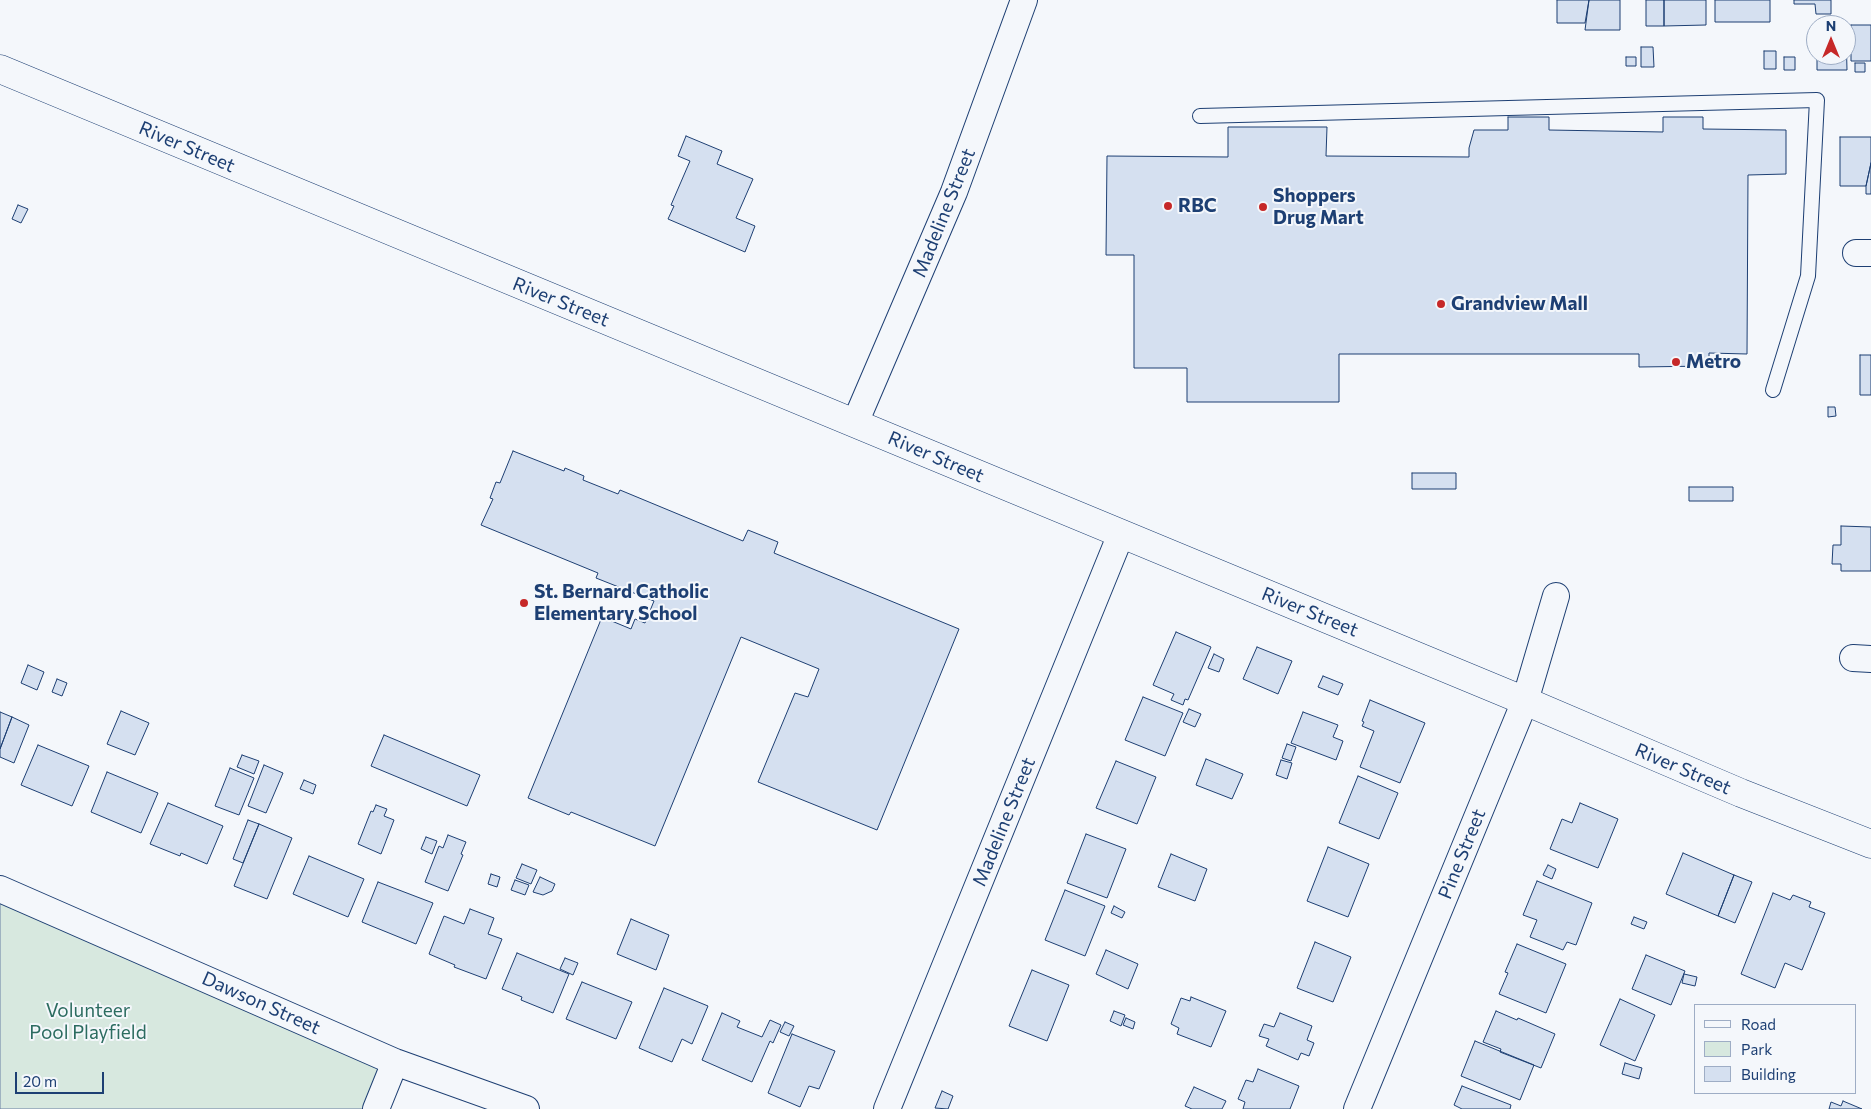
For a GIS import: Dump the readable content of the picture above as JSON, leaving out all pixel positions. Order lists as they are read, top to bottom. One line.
{"streets":{"main road":["River Street"],"street":["Madeline Street","Pine Street","Dawson Street"]},"crossings":[["River Street","Madeline Street"],["River Street","Pine Street"]],"parks":["Volunteer Pool Playfield"],"places":["RBC","Shoppers Drug Mart","Grandview Mall","Metro","St. Bernard Catholic Elementary School"],"legend":["Road","Park","Building"],"scale_bar":"20 m","north":"top"}
